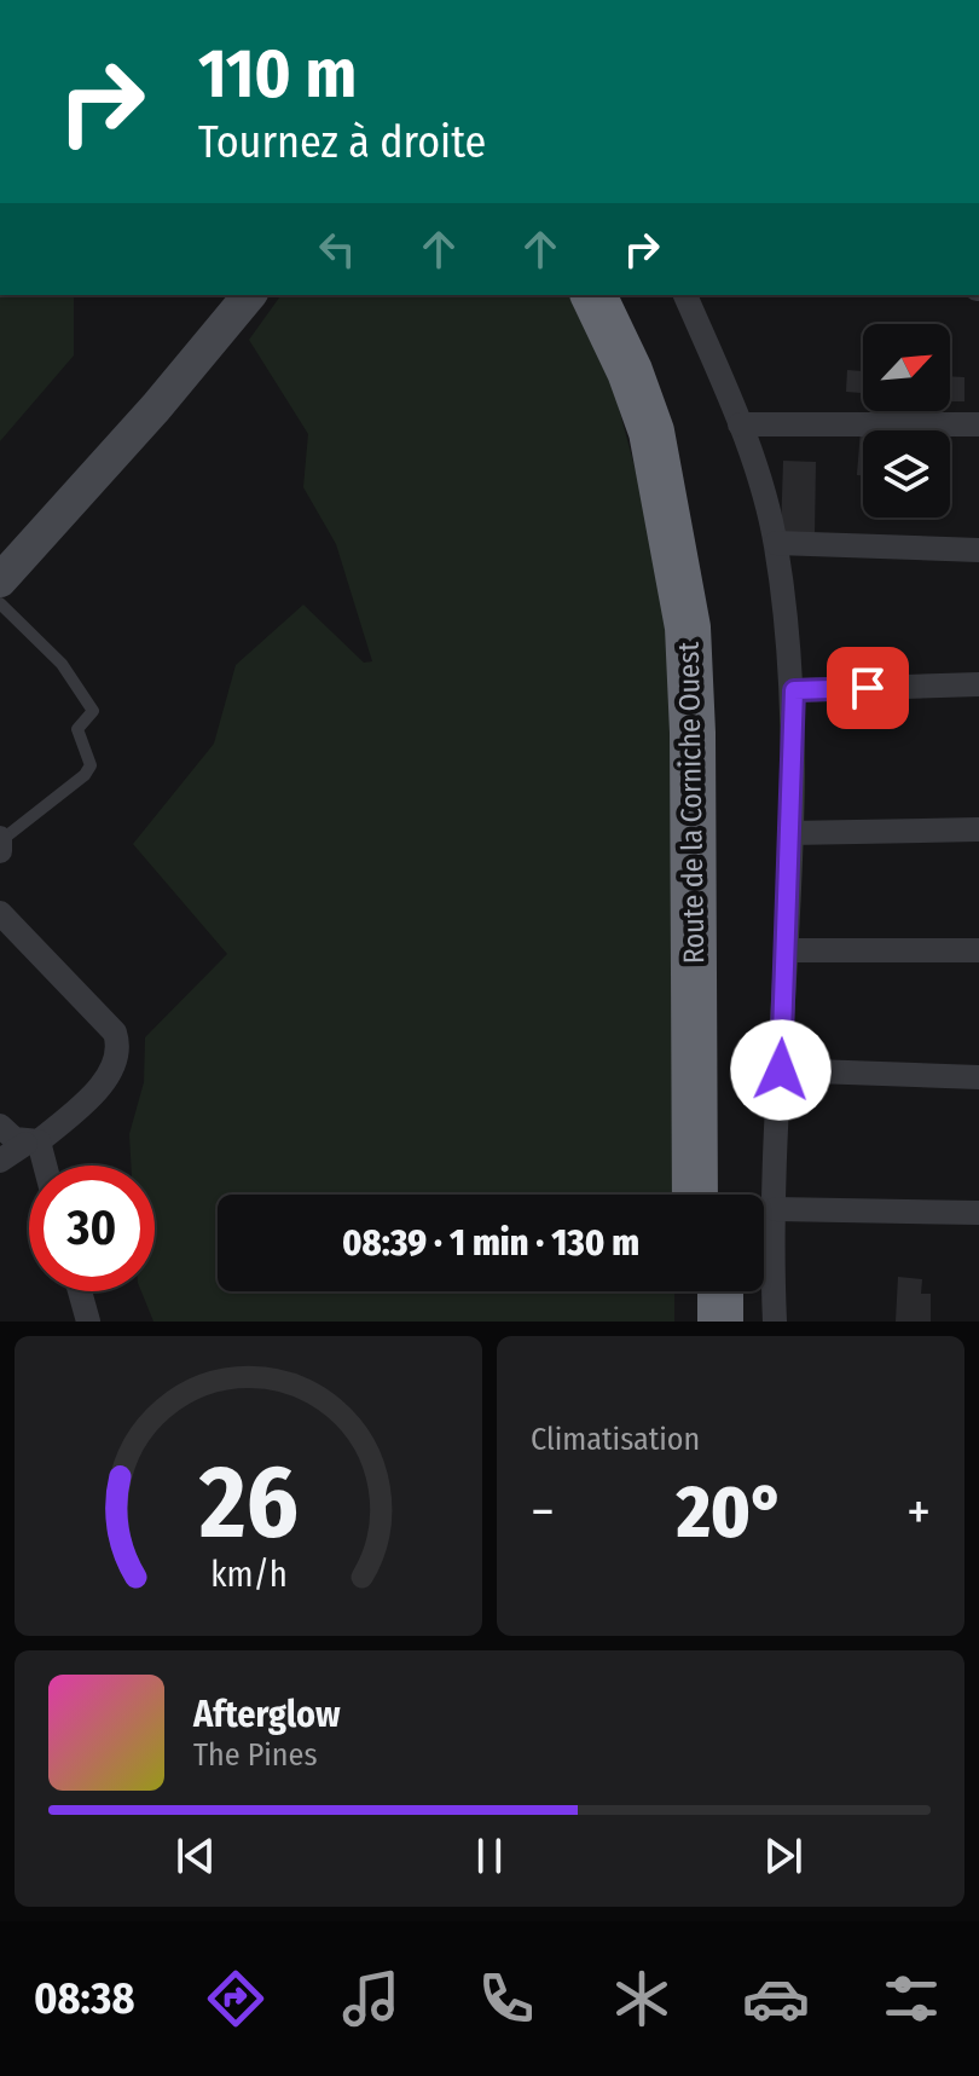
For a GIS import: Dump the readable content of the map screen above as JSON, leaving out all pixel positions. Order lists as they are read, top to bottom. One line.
{"streets":{"highway":["Route de la Corniche Ouest"]},"north":"top right","page":{"turn":["110 m","Tournez à droite"],"limit":"30","trip":"08:39 · 1 min · 130 m","tile":"Climatisation","heat":["−","20°","+"],"song":["Afterglow","The Pines"],"tabs":"08:38","gauge":["26","km/h"]}}
